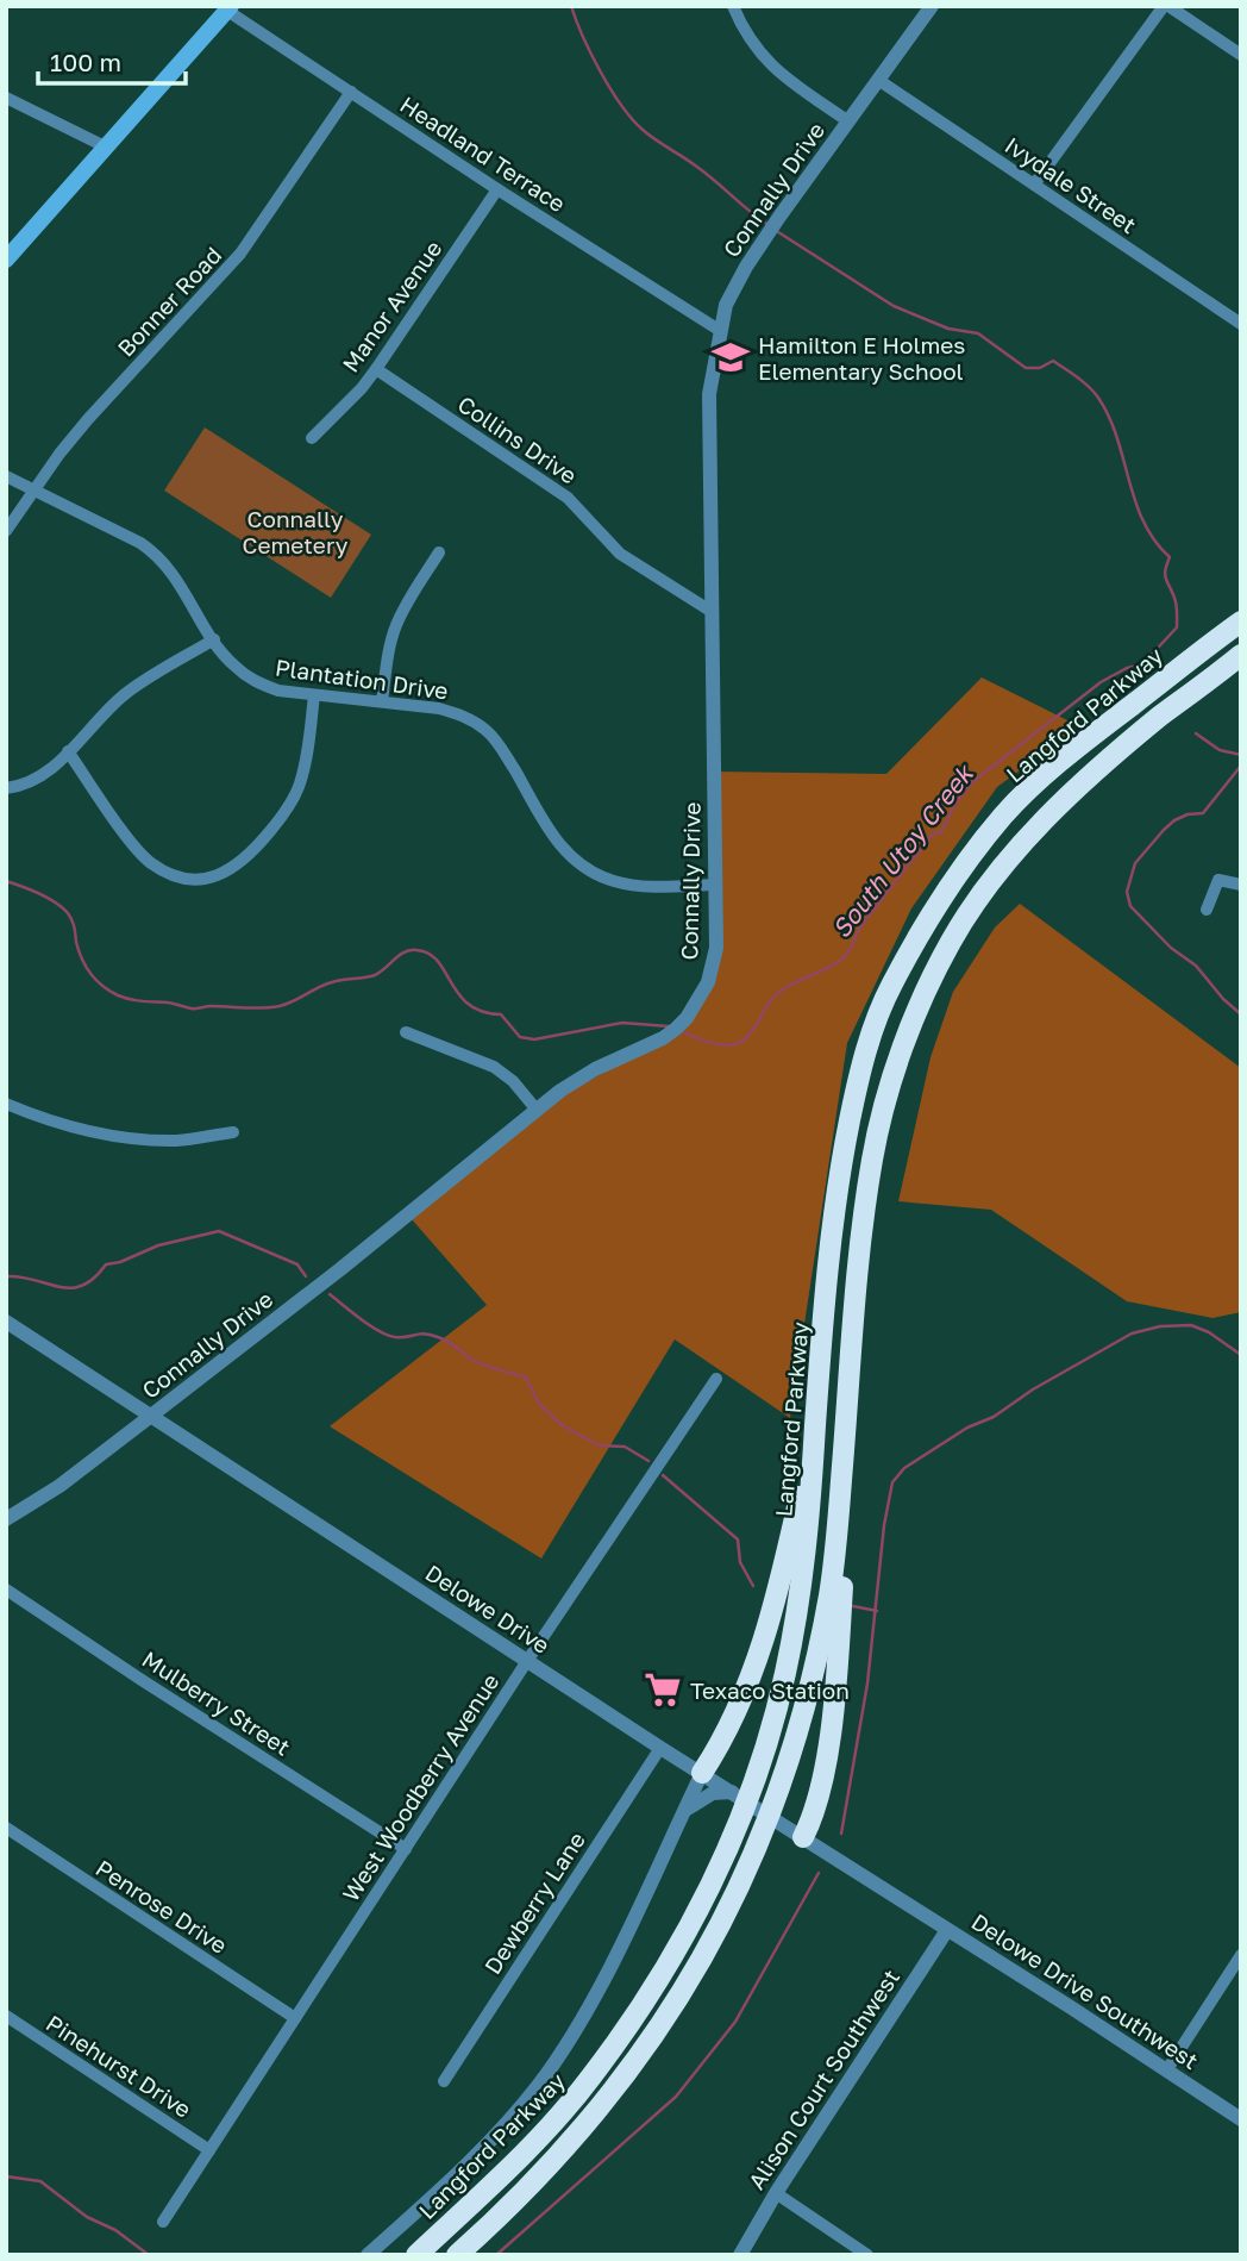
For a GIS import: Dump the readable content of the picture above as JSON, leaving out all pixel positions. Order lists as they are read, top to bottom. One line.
{"streets":{"highway":["Langford Parkway"],"street":["Headland Terrace","Ivydale Street","Connally Drive","Bonner Road","Manor Avenue","Collins Drive","Plantation Drive","Delowe Drive","Mulberry Street","West Woodberry Avenue","Dewberry Lane","Penrose Drive","Delowe Drive Southwest","Pinehurst Drive","Alison Court Southwest"]},"crossings":[["Headland Terrace","Connally Drive"],["Headland Terrace","Bonner Road"],["Headland Terrace","Manor Avenue"],["Ivydale Street","Connally Drive"],["Connally Drive","Collins Drive"],["Connally Drive","Plantation Drive"],["Connally Drive","Delowe Drive"],["Bonner Road","Plantation Drive"],["Manor Avenue","Collins Drive"],["Delowe Drive","West Woodberry Avenue"],["Delowe Drive","Dewberry Lane"],["Delowe Drive","Delowe Drive Southwest"],["Delowe Drive","Alison Court Southwest"],["Mulberry Street","West Woodberry Avenue"],["West Woodberry Avenue","Penrose Drive"],["West Woodberry Avenue","Pinehurst Drive"],["Delowe Drive Southwest","Alison Court Southwest"]],"water":["South Utoy Creek"],"parks":["Connally Cemetery"],"places":{"school or university":["Hamilton E Holmes Elementary School"],"supermarket":["Texaco Station"]},"scale_bar":"100 m"}
